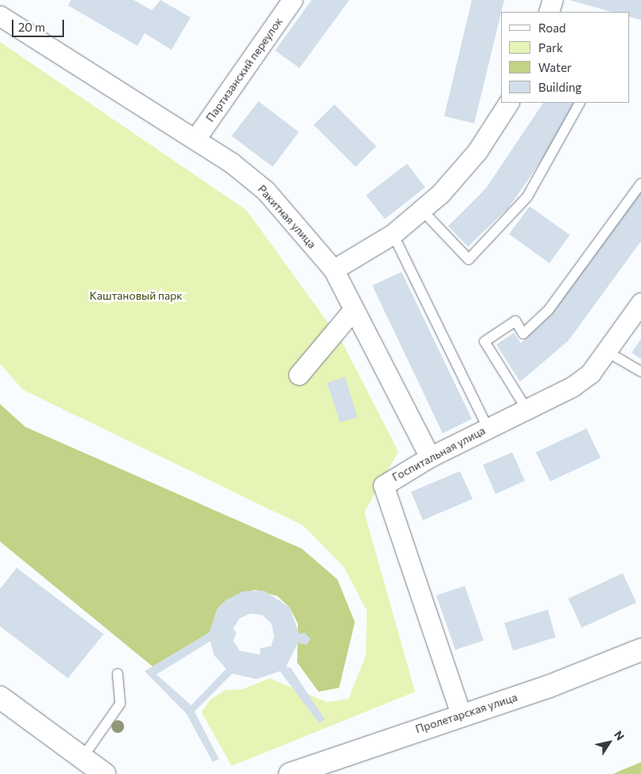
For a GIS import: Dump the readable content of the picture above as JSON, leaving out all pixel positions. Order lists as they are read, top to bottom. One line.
{"streets":{"main road":["Пролетарская улица"],"street":["Партизанский переулок","Ракитная улица","Госпитальная улица"]},"crossings":[["Партизанский переулок","Ракитная улица"],["Ракитная улица","Госпитальная улица"],["Госпитальная улица","Пролетарская улица"]],"parks":["Каштановый парк"],"legend":["Road","Park","Water","Building"],"scale_bar":"20 m","north":"top right"}
